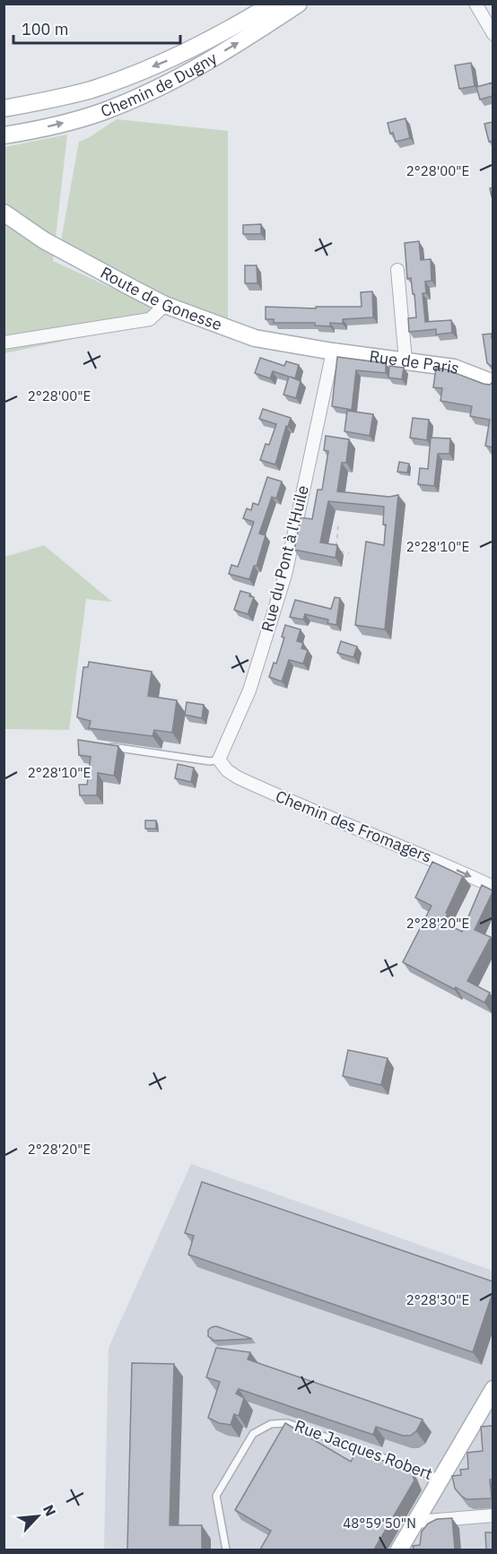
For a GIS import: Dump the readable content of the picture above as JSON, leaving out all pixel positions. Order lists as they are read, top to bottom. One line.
{"streets":{"street":["Chemin de Dugny","Route de Gonesse","Rue de Paris","Rue du Pont à l'Huile","Chemin des Fromagers"],"lane":["Rue Jacques Robert"]},"crossings":[["Route de Gonesse","Rue de Paris"],["Route de Gonesse","Rue du Pont à l'Huile"],["Rue de Paris","Rue du Pont à l'Huile"],["Rue du Pont à l'Huile","Chemin des Fromagers"]],"one_way":["Chemin des Fromagers"],"scale_bar":"100 m","north":"top right","coordinates":["2°28'00\"E","2°28'10\"E","2°28'20\"E","2°28'30\"E","48°59'50\"N"]}
